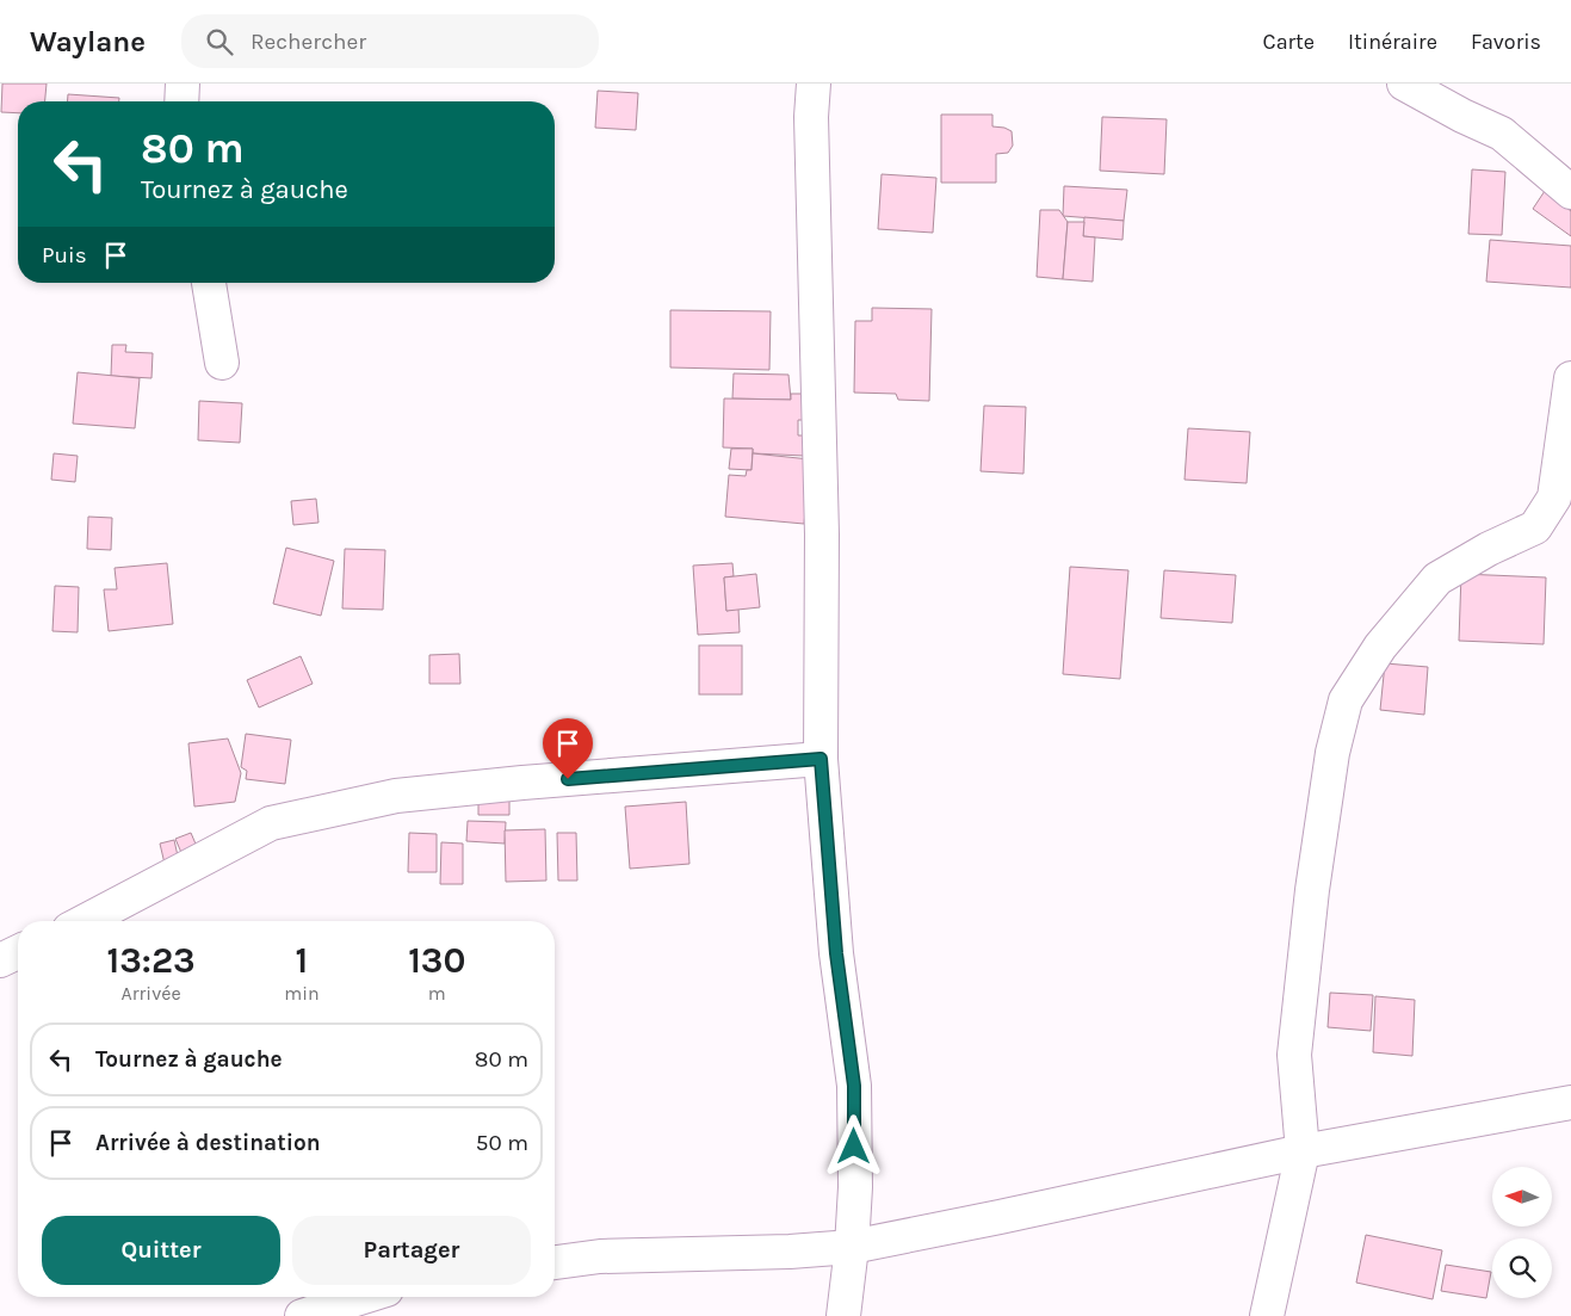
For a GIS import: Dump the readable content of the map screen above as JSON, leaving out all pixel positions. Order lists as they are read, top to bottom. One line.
{"north":"left","page":{"header":"Waylane","search":"Rechercher","nav":["Carte","Itinéraire","Favoris"],"turn":["80 m","Tournez à gauche"],"then":"Puis","eta":["13:23","Arrivée","1","min","130","m"],"list":[{"name":"Tournez à gauche","value":"80 m"},{"name":"Arrivée à destination","value":"50 m"}],"buttons":["Quitter","Partager"]}}
